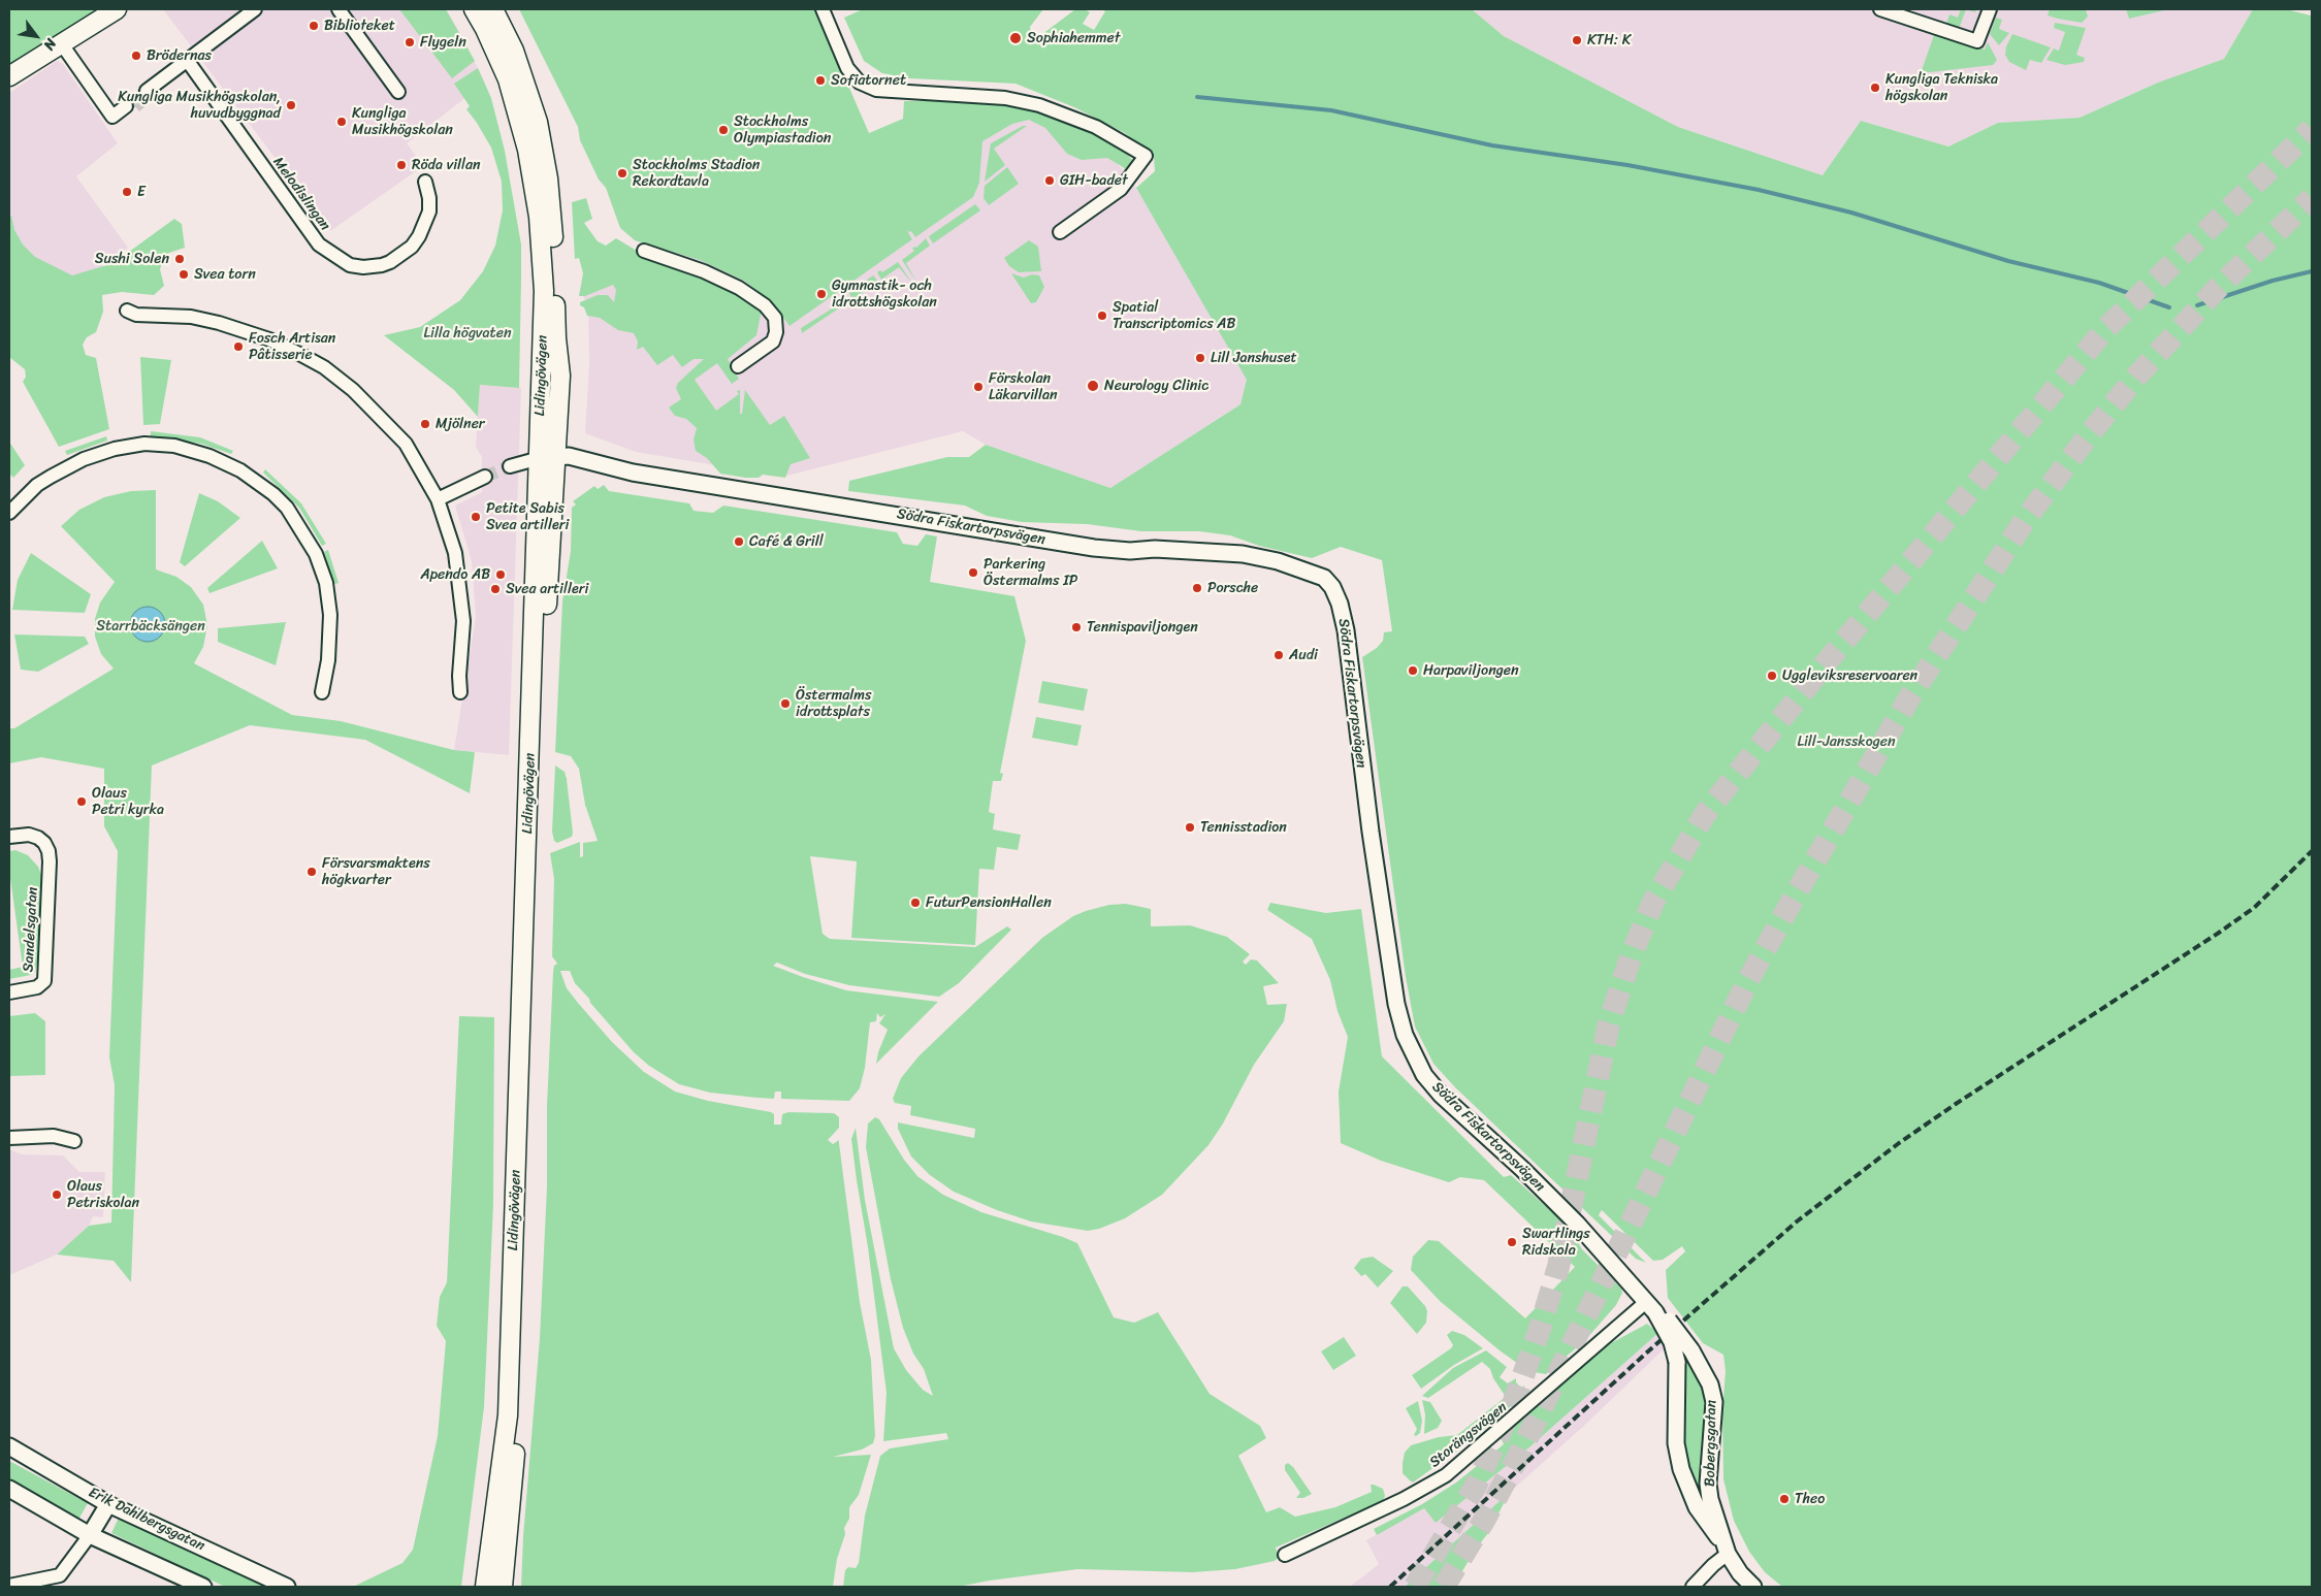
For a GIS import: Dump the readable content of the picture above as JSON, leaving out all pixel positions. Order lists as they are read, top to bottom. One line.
{"streets":{"main road":["Lidingövägen"],"street":["Melodislingan","Södra Fiskartorpsvägen","Sandelsgatan","Storängsvägen","Bobergsgatan","Erik Dahlbergsgatan"]},"crossings":[["Lidingövägen","Södra Fiskartorpsvägen"],["Södra Fiskartorpsvägen","Storängsvägen"],["Södra Fiskartorpsvägen","Bobergsgatan"],["Storängsvägen","Bobergsgatan"]],"parks":["Lilla högvaten","Starrbäcksängen","Lill-Jansskogen"],"places":["Biblioteket","Sophiahemmet","KTH: K","Flygeln","Brödernas","Sofiatornet","Kungliga Tekniska högskolan","Kungliga Musikhögskolan, huvudbyggnad","Kungliga Musikhögskolan","Stockholms Olympiastadion","Röda villan","Stockholms Stadion Rekordtavla","GIH-badet","E","Sushi Solen","Svea torn","Gymnastik- och idrottshögskolan","Spatial Transcriptomics AB","Fosch Artisan Pâtisserie","Lill Janshuset","Neurology Clinic","Förskolan Läkarvillan","Mjölner","Petite Sabis Svea artilleri","Café & Grill","Parkering Östermalms IP","Apendo AB","Porsche","Svea artilleri","Tennispaviljongen","Audi","Harpaviljongen","Uggleviksreservoaren","Östermalms idrottsplats","Olaus Petri kyrka","Tennisstadion","Försvarsmaktens högkvarter","FuturPensionHallen","Olaus Petriskolan","Swartlings Ridskola","Theo"],"north":"bottom right"}
